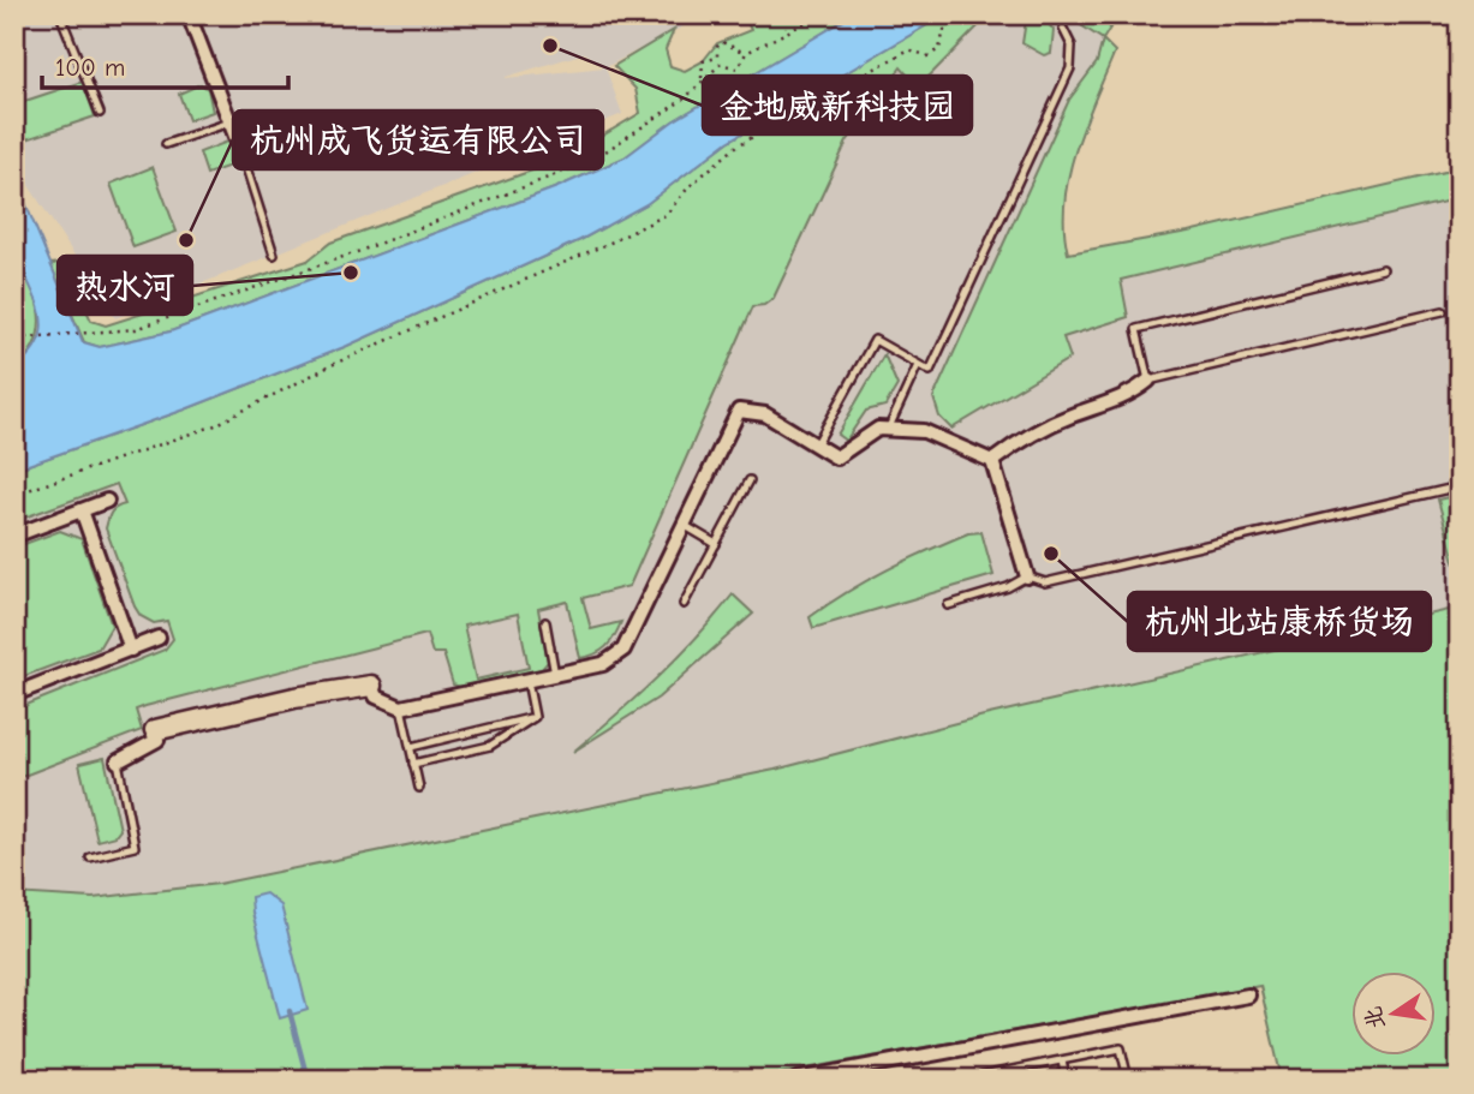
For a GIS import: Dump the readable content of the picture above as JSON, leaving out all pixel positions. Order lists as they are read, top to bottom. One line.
{"places":["金地威新科技园","杭州成飞货运有限公司","热水河","杭州北站康桥货场"],"scale_bar":"100 m","north":"left"}
